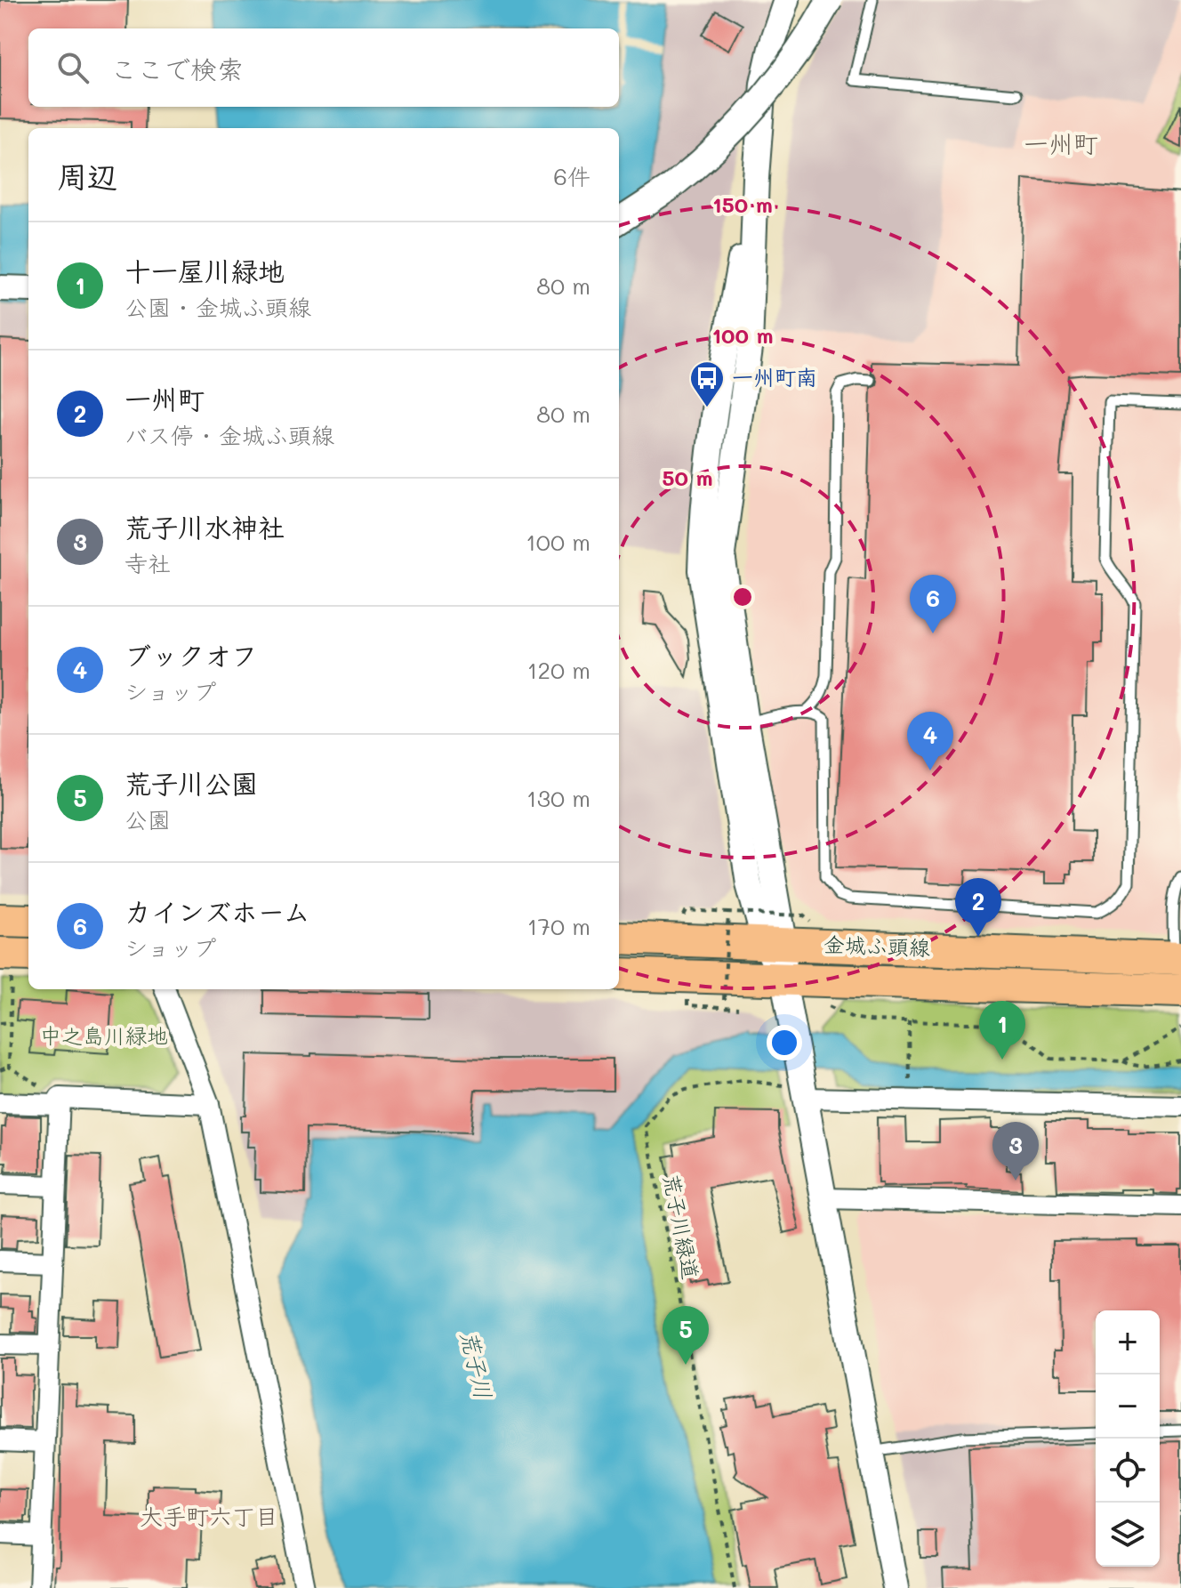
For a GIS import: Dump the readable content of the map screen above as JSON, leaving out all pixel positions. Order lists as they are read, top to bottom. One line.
{"streets":{"main road":["金城ふ頭線"],"path":["荒子川緑道"]},"districts":["一州町","大手町六丁目"],"water":["荒子川"],"parks":["中之島川緑地"],"places":{"bus stop":["一州町南"]},"page":{"search":"ここで検索","heading":["周辺","6件"],"list":[{"mark":"1","name":"十一屋川緑地","note":"公園 · 金城ふ頭線","value":"80 m"},{"mark":"2","name":"一州町","note":"バス停 · 金城ふ頭線","value":"80 m"},{"mark":"3","name":"荒子川水神社","note":"寺社","value":"100 m"},{"mark":"4","name":"ブックオフ","note":"ショップ","value":"120 m"},{"mark":"5","name":"荒子川公園","note":"公園","value":"130 m"},{"mark":"6","name":"カインズホーム","note":"ショップ","value":"170 m"}],"pins":["6","4","2","1","3","5"],"map_buttons":["+","−"]},"rings":["150 m","100 m","50 m"]}
